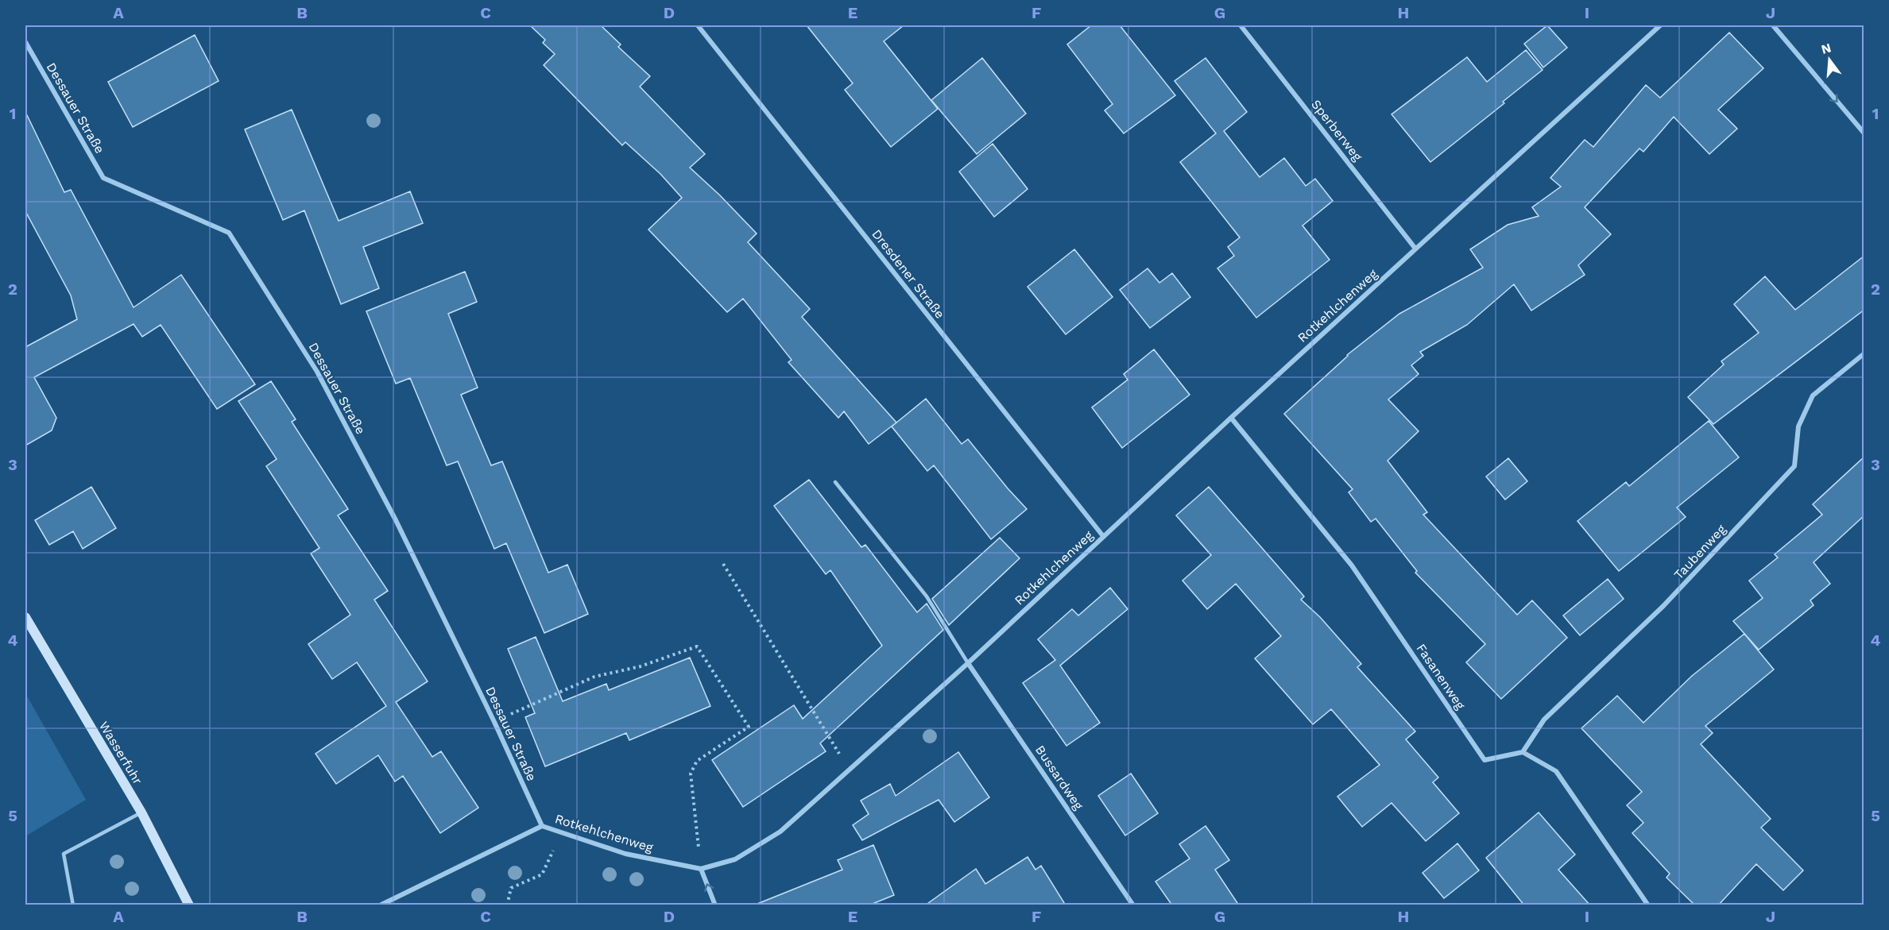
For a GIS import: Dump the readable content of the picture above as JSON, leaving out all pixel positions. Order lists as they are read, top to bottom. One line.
{"streets":{"main road":["Wasserfuhr"],"street":["Dessauer Straße","Sperberweg","Dresdener Straße","Rotkehlchenweg","Taubenweg","Fasanenweg","Bussardweg"]},"crossings":[["Dessauer Straße","Rotkehlchenweg"],["Sperberweg","Rotkehlchenweg"],["Dresdener Straße","Rotkehlchenweg"],["Rotkehlchenweg","Fasanenweg"],["Rotkehlchenweg","Bussardweg"],["Taubenweg","Fasanenweg"]],"north":"top","grid":{"columns":["A","B","C","D","E","F","G","H","I","J"],"rows":["1","2","3","4","5"]}}
